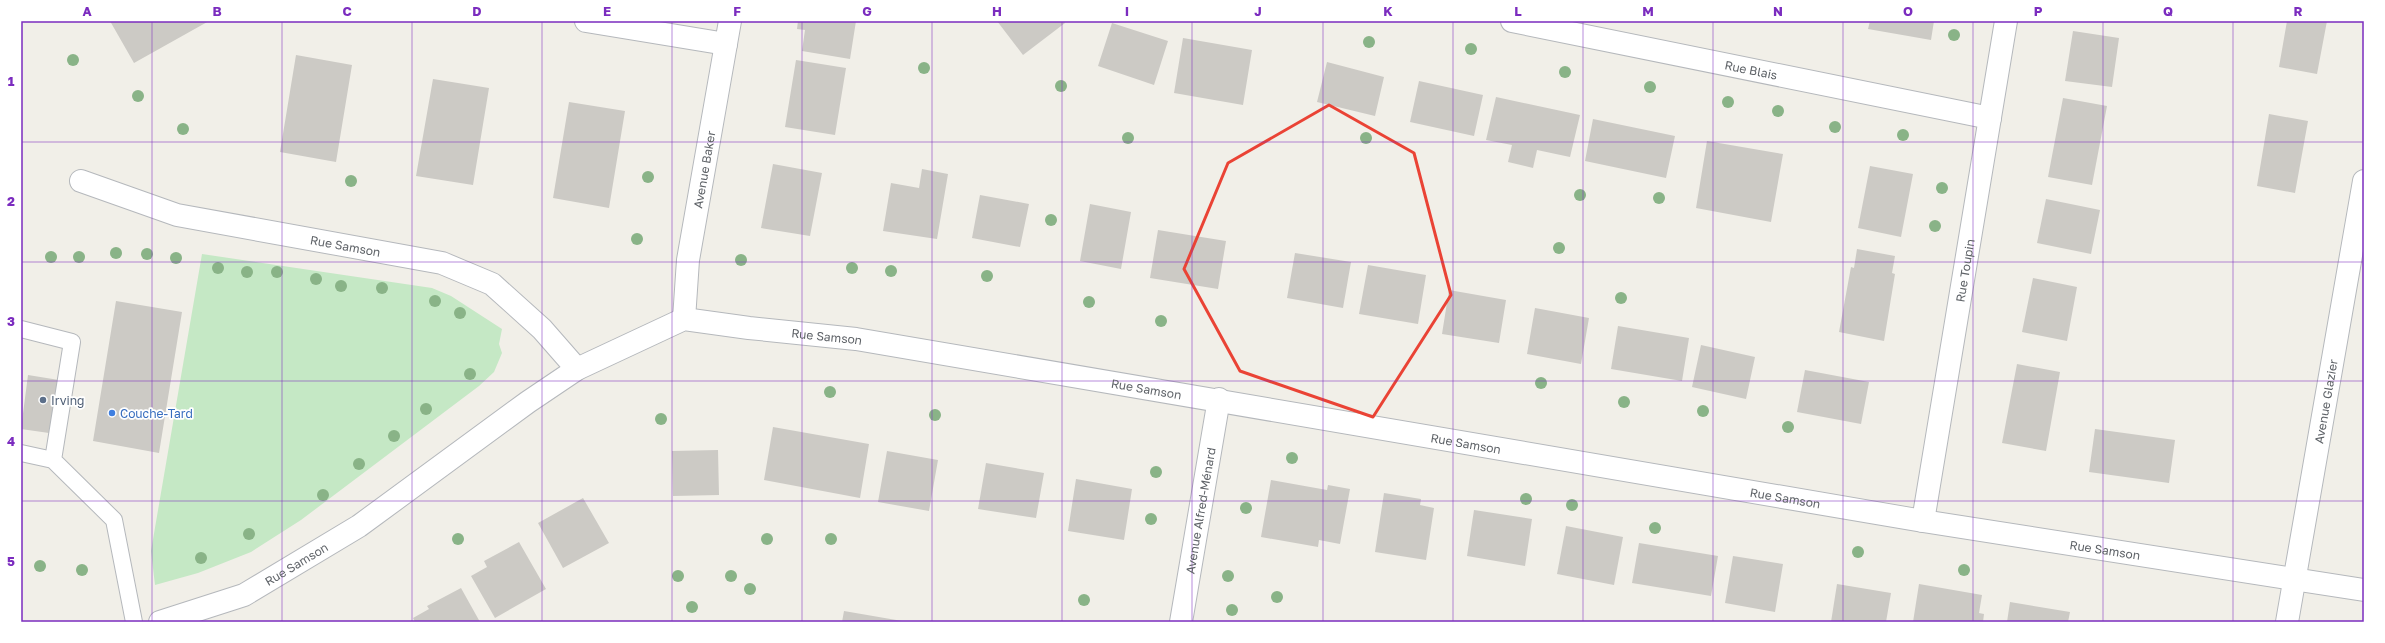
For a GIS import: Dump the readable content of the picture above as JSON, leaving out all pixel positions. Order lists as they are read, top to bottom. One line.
{"streets":{"street":["Rue Blais","Avenue Baker","Rue Samson","Rue Toupin","Avenue Glazier","Avenue Alfred-Ménard"]},"crossings":[["Rue Blais","Rue Toupin"],["Avenue Baker","Rue Samson"],["Rue Samson","Rue Toupin"],["Rue Samson","Avenue Glazier"],["Rue Samson","Avenue Alfred-Ménard"]],"places":["Irving","Couche-Tard"],"grid":{"columns":["A","B","C","D","E","F","G","H","I","J","K","L","M","N","O","P","Q","R"],"rows":["1","2","3","4","5"]}}
